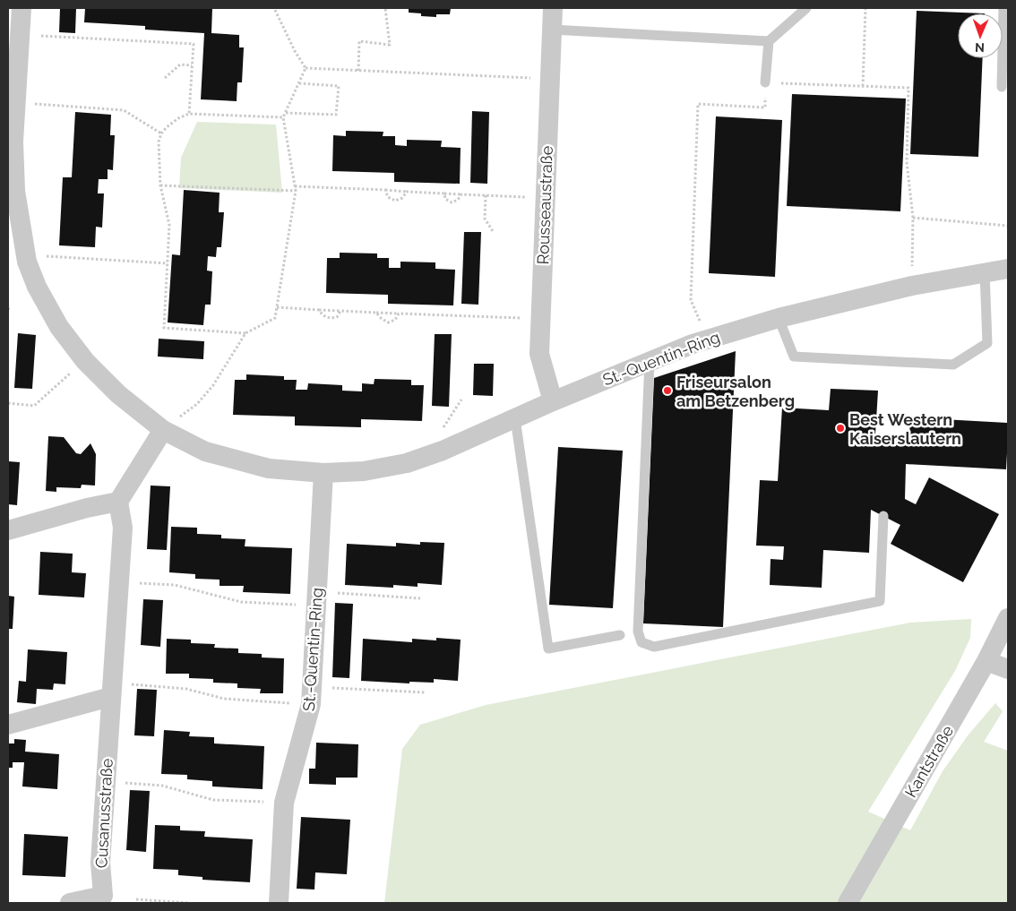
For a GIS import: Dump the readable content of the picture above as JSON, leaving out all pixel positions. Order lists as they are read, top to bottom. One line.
{"streets":{"street":["Rousseaustraße","St.-Quentin-Ring","Kantstraße","Cusanusstraße"]},"crossings":[["Rousseaustraße","St.-Quentin-Ring"]],"places":["Friseursalon am Betzenberg","Best Western Kaiserslautern"],"north":"bottom"}
